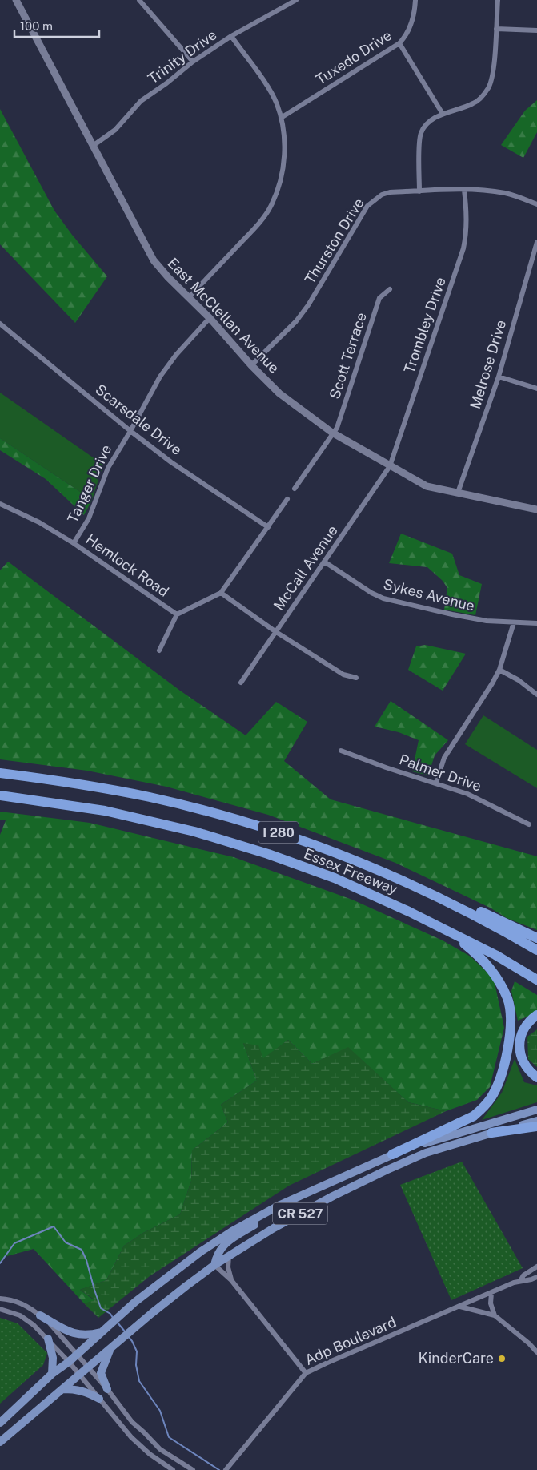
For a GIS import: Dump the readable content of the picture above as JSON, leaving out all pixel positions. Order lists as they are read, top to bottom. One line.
{"streets":{"highway":["I 280","Essex Freeway"],"main road":["CR 527"],"street":["Trinity Drive","Tuxedo Drive","Thurston Drive","East McClellan Avenue","Trombley Drive","Scott Terrace","Melrose Drive","Scarsdale Drive","Tanger Drive","Hemlock Road","McCall Avenue","Sykes Avenue","Palmer Drive","Adp Boulevard"]},"crossings":[["Trinity Drive","East McClellan Avenue"],["Thurston Drive","East McClellan Avenue"],["Thurston Drive","Trombley Drive"],["East McClellan Avenue","Trombley Drive"],["East McClellan Avenue","Scott Terrace"],["East McClellan Avenue","Melrose Drive"],["East McClellan Avenue","Tanger Drive"],["East McClellan Avenue","McCall Avenue"],["Trombley Drive","McCall Avenue"],["Scarsdale Drive","Tanger Drive"],["Tanger Drive","Hemlock Road"],["McCall Avenue","Sykes Avenue"]],"places":["KinderCare"],"scale_bar":"100 m"}
